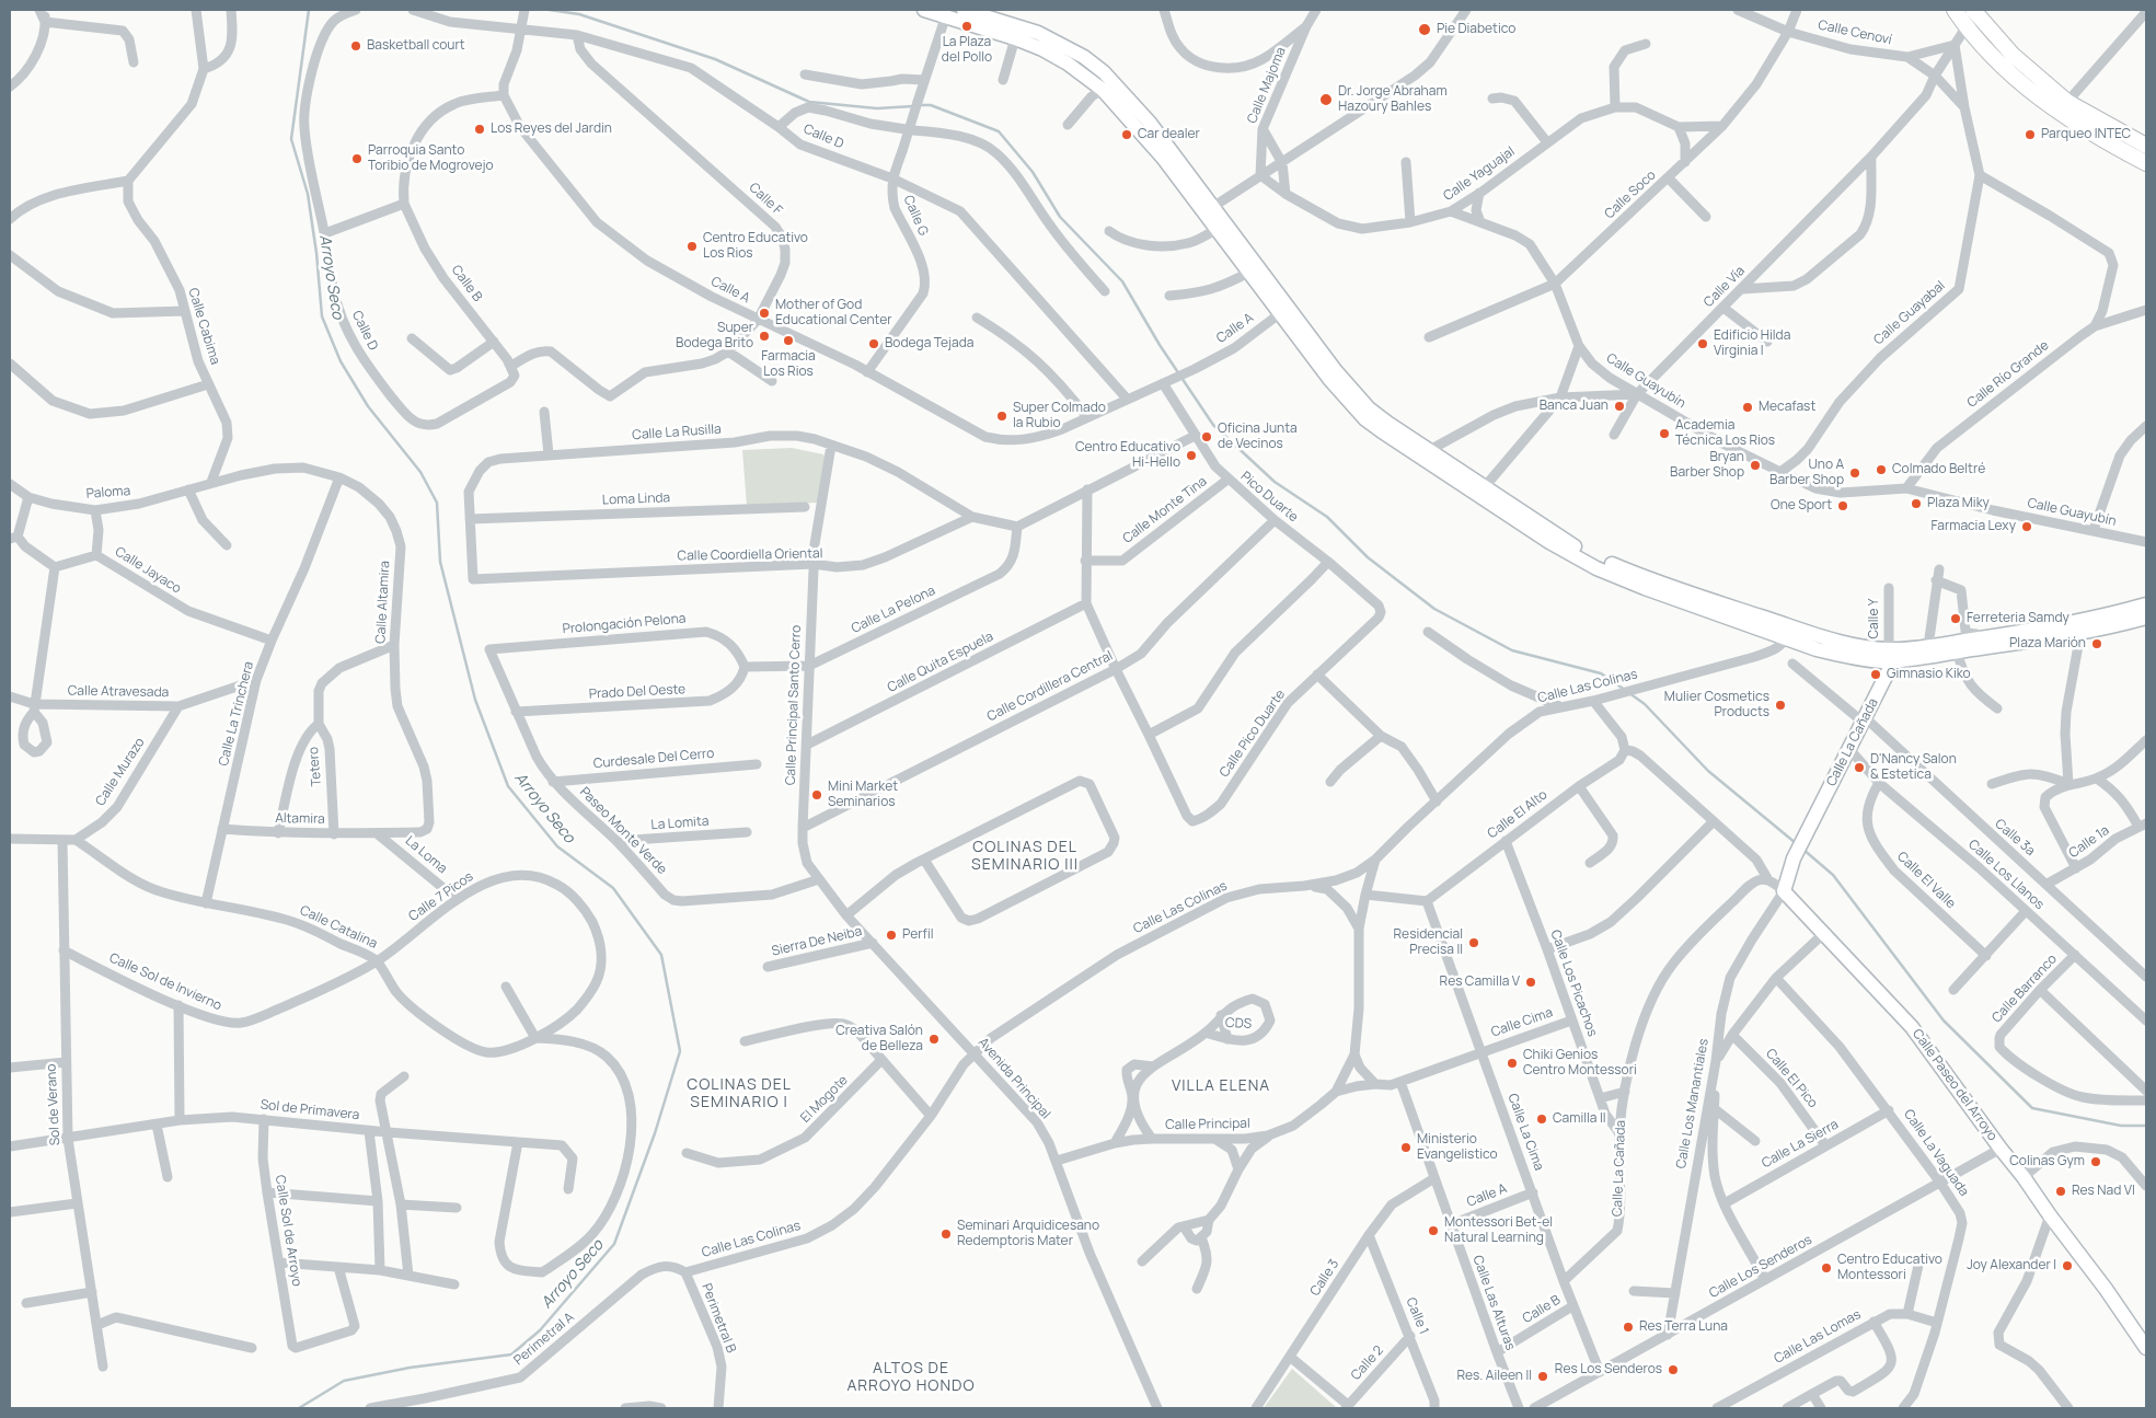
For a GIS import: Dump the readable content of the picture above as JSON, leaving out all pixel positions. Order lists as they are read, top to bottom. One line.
{"streets":{"main road":["Calle La Cañada","Calle Paseo del Arroyo"],"street":["Calle Cenoví","Calle Majoma","Calle D","Calle Yaguajal","Calle Soco","Calle F","Calle G","Calle B","Calle Vía","Calle A","Calle Guayabal","Calle Cabima","Calle Río Grande","Calle Guayubín","Calle La Rusilla","Paloma","Pico Duarte","Loma Linda","Calle Monte Tina","Calle Coordiella Oriental","Calle Jayaco","Calle Altamira","Calle La Pelona","Calle Y","Prolongación Pelona","Calle Quita Espuela","Calle Cordillera Central","Calle Las Colinas","Calle Atravesada","Prado Del Oeste","Calle Principal Santo Cerro","Calle La Trinchera","Calle Pico Duarte","Curdesale Del Cerro","Tetero","Calle Murazo","Calle El Alto","Altamira","La Lomita","Paseo Monte Verde","Calle 3a","Calle 1a","La Loma","Calle Los Llanos","Calle El Valle","Calle 7 Picos","Calle Catalina","Sierra De Neiba","Calle Sol de Invierno","Calle Los Picachos","Calle Barranco","Calle Cima","CDS","Avenida Principal","Calle El Pico","El Mogote","Calle Los Manantiales","Sol de Verano","Sol de Primavera","Calle Principal","Calle La Cima","Calle La Sierra","Calle La Vaguada","Calle Sol de Arroyo","Calle Los Senderos","Calle 3","Calle Las Alturas","Calle 1","Perimetral B","Calle Las Lomas","Perimetral A","Calle 2"]},"crossings":[["Calle Cenoví","Calle Soco"],["Calle Majoma","Calle Yaguajal"],["Calle D","Calle F"],["Calle D","Calle G"],["Calle D","Calle B"],["Calle D","Calle A"],["Calle Yaguajal","Calle Guayubín"],["Calle Soco","Calle Guayubín"],["Calle F","Calle B"],["Calle F","Calle A"],["Calle G","Calle A"],["Calle B","Calle A"],["Calle B","Calle La Cima"],["Calle B","Calle Las Alturas"],["Calle Vía","Calle Guayabal"],["Calle Vía","Calle Guayubín"],["Calle A","Pico Duarte"],["Calle A","Calle La Cima"],["Calle A","Calle Las Alturas"],["Calle Guayabal","Calle Guayubín"],["Calle Cabima","Paloma"],["Calle Cabima","Calle Altamira"],["Calle Río Grande","Calle Guayubín"],["Calle La Rusilla","Loma Linda"],["Calle La Rusilla","Calle Coordiella Oriental"],["Calle La Rusilla","Calle Principal Santo Cerro"],["Paloma","Calle Altamira"],["Pico Duarte","Calle Monte Tina"],["Pico Duarte","Calle Cordillera Central"],["Pico Duarte","Calle Pico Duarte"],["Calle Coordiella Oriental","Calle Principal Santo Cerro"],["Calle Jayaco","Calle La Trinchera"],["Calle Altamira","Calle La Trinchera"],["Calle Altamira","Tetero"],["Calle Altamira","Altamira"],["Calle Altamira","La Loma"],["Calle La Pelona","Prolongación Pelona"],["Calle La Pelona","Prado Del Oeste"],["Calle La Pelona","Calle Principal Santo Cerro"],["Calle Y","Calle La Cañada"],["Prolongación Pelona","Prado Del Oeste"],["Prolongación Pelona","Paseo Monte Verde"],["Calle Quita Espuela","Calle Principal Santo Cerro"],["Calle Cordillera Central","Calle Principal Santo Cerro"],["Calle Las Colinas","Avenida Principal"],["Calle Las Colinas","Calle Principal"],["Calle Las Colinas","Perimetral B"],["Calle Las Colinas","Perimetral A"],["Calle Atravesada","Calle La Trinchera"],["Calle Atravesada","Calle Murazo"],["Prado Del Oeste","Paseo Monte Verde"],["Calle Principal Santo Cerro","Paseo Monte Verde"],["Calle Principal Santo Cerro","Sierra De Neiba"],["Calle Principal Santo Cerro","Avenida Principal"],["Calle La Trinchera","Altamira"],["Calle La Trinchera","Calle Catalina"],["Calle La Cañada","Calle 3a"],["Calle La Cañada","Calle Los Llanos"],["Calle La Cañada","Calle Los Picachos"],["Calle La Cañada","Calle Paseo del Arroyo"],["Calle La Cañada","Calle Los Manantiales"],["Calle La Cañada","Calle La Cima"],["Curdesale Del Cerro","Paseo Monte Verde"],["Tetero","Altamira"],["Calle Murazo","Calle Catalina"],["Calle Murazo","Sol de Verano"],["Calle El Alto","Calle Los Picachos"],["Calle El Alto","Calle La Cima"],["Altamira","La Loma"],["La Lomita","Paseo Monte Verde"],["Calle 3a","Calle 1a"],["La Loma","Calle 7 Picos"],["La Loma","Calle Catalina"],["La Loma","Calle Sol de Invierno"],["Calle Los Llanos","Calle El Valle"],["Calle Los Llanos","Calle Barranco"],["Calle 7 Picos","Calle Catalina"],["Calle 7 Picos","Calle Sol de Invierno"],["Calle Catalina","Calle Sol de Invierno"],["Sierra De Neiba","Avenida Principal"],["Calle Sol de Invierno","Sol de Verano"],["Calle Los Picachos","Calle Cima"],["Calle Cima","Calle Principal"],["Calle Cima","Calle La Cima"],["Calle Cima","Calle Las Alturas"],["CDS","Calle Principal"],["Avenida Principal","Calle Principal"],["Calle El Pico","Calle La Sierra"],["Calle Paseo del Arroyo","Calle Los Manantiales"],["Calle Paseo del Arroyo","Calle Los Senderos"],["Calle Los Manantiales","Calle Los Senderos"],["Sol de Verano","Sol de Primavera"],["Sol de Primavera","Calle Sol de Arroyo"],["Calle La Cima","Calle Los Senderos"],["Calle La Sierra","Calle La Vaguada"],["Calle La Vaguada","Calle Los Senderos"],["Calle La Vaguada","Calle Las Lomas"],["Calle 3","Calle Las Alturas"],["Calle 3","Calle 1"],["Calle 1","Calle 2"],["Perimetral B","Perimetral A"]],"districts":["COLINAS DEL SEMINARIO III","COLINAS DEL SEMINARIO I","VILLA ELENA","ALTOS DE ARROYO HONDO"],"water":["Arroyo Seco"],"places":["La Plaza del Pollo","Pie Diabetico","Basketball court","Dr. Jorge Abraham Hazoury Bahles","Los Reyes del Jardin","Car dealer","Parqueo INTEC","Parroquia Santo Toribio de Mogrovejo","Centro Educativo Los Rios","Mother of God Educational Center","Super Bodega Brito","Farmacia Los Rios","Bodega Tejada","Edificio Hilda Virginia I","Banca Juan","Mecafast","Super Colmado la Rubio","Academia Técnica Los Rios","Oficina Junta de Vecinos","Centro Educativo Hi-Hello","Bryan Barber Shop","Colmado Beltré","Uno A Barber Shop","Plaza Miky","One Sport","Farmacia Lexy","Ferreteria Samdy","Plaza Marión","Gimnasio Kiko","Mulier Cosmetics Products","D'Nancy Salon & Estetica","Mini Market Seminarios","Perfil","Residencial Precisa II","Res Camilla V","Creativa Salón de Belleza","Chiki Genios Centro Montessori","Camilla II","Ministerio Evangelistico","Colinas Gym","Res Nad VI","Montessori Bet-el Natural Learning","Seminari Arquidicesano Redemptoris Mater","Joy Alexander I","Centro Educativo Montessori","Res Terra Luna","Res Los Senderos","Res. Aileen II"]}
